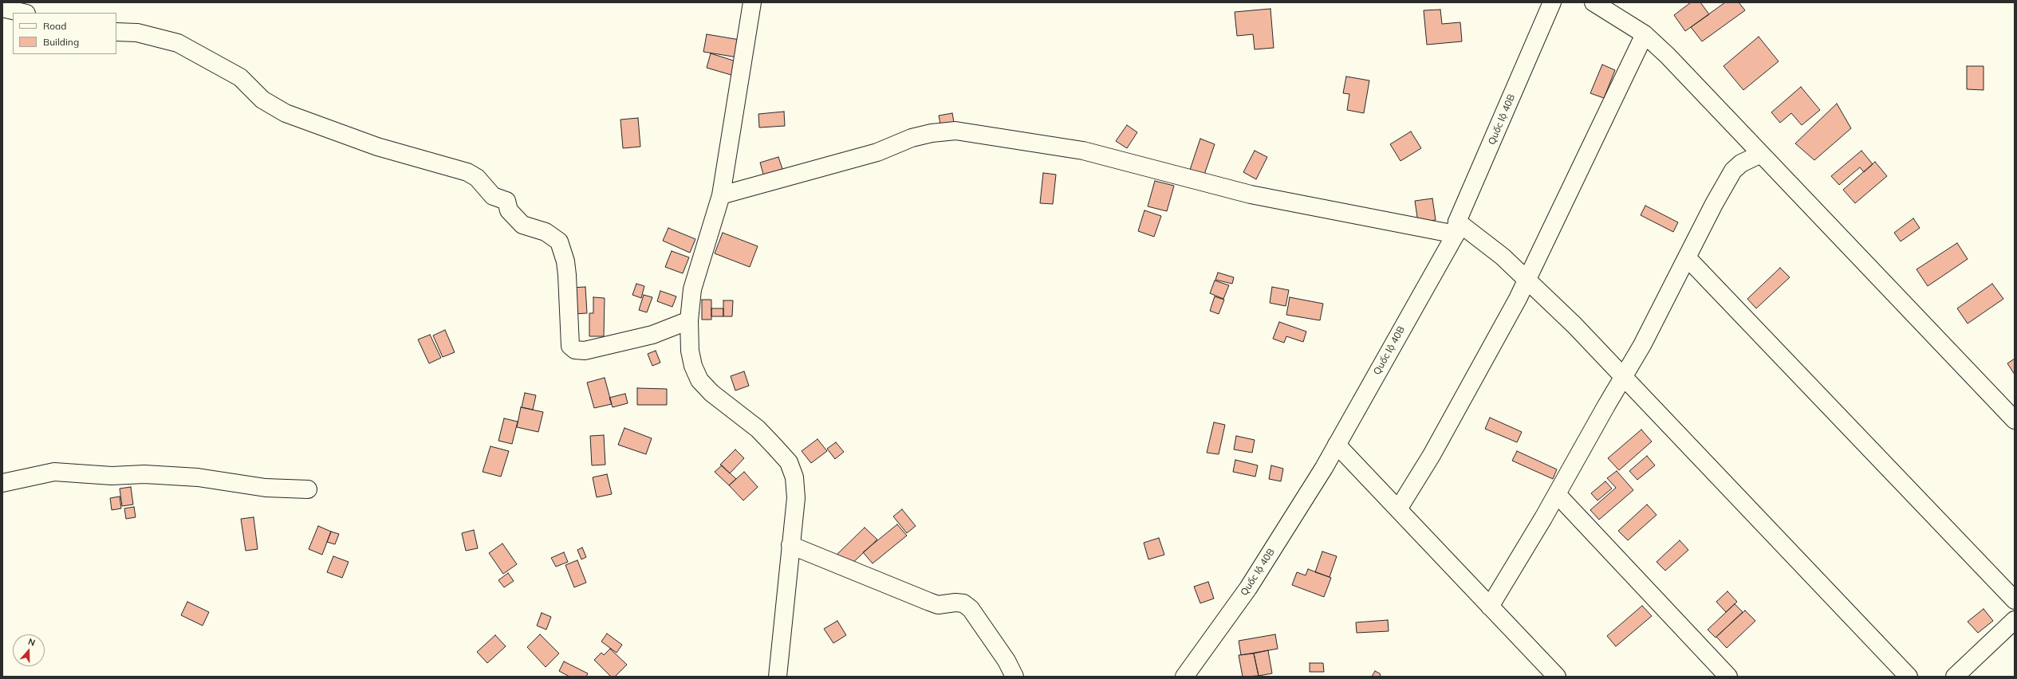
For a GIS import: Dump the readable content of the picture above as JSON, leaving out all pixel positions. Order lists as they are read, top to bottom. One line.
{"streets":{"main road":["Quốc lộ 40B"]},"legend":["Road","Building"],"north":"top"}
